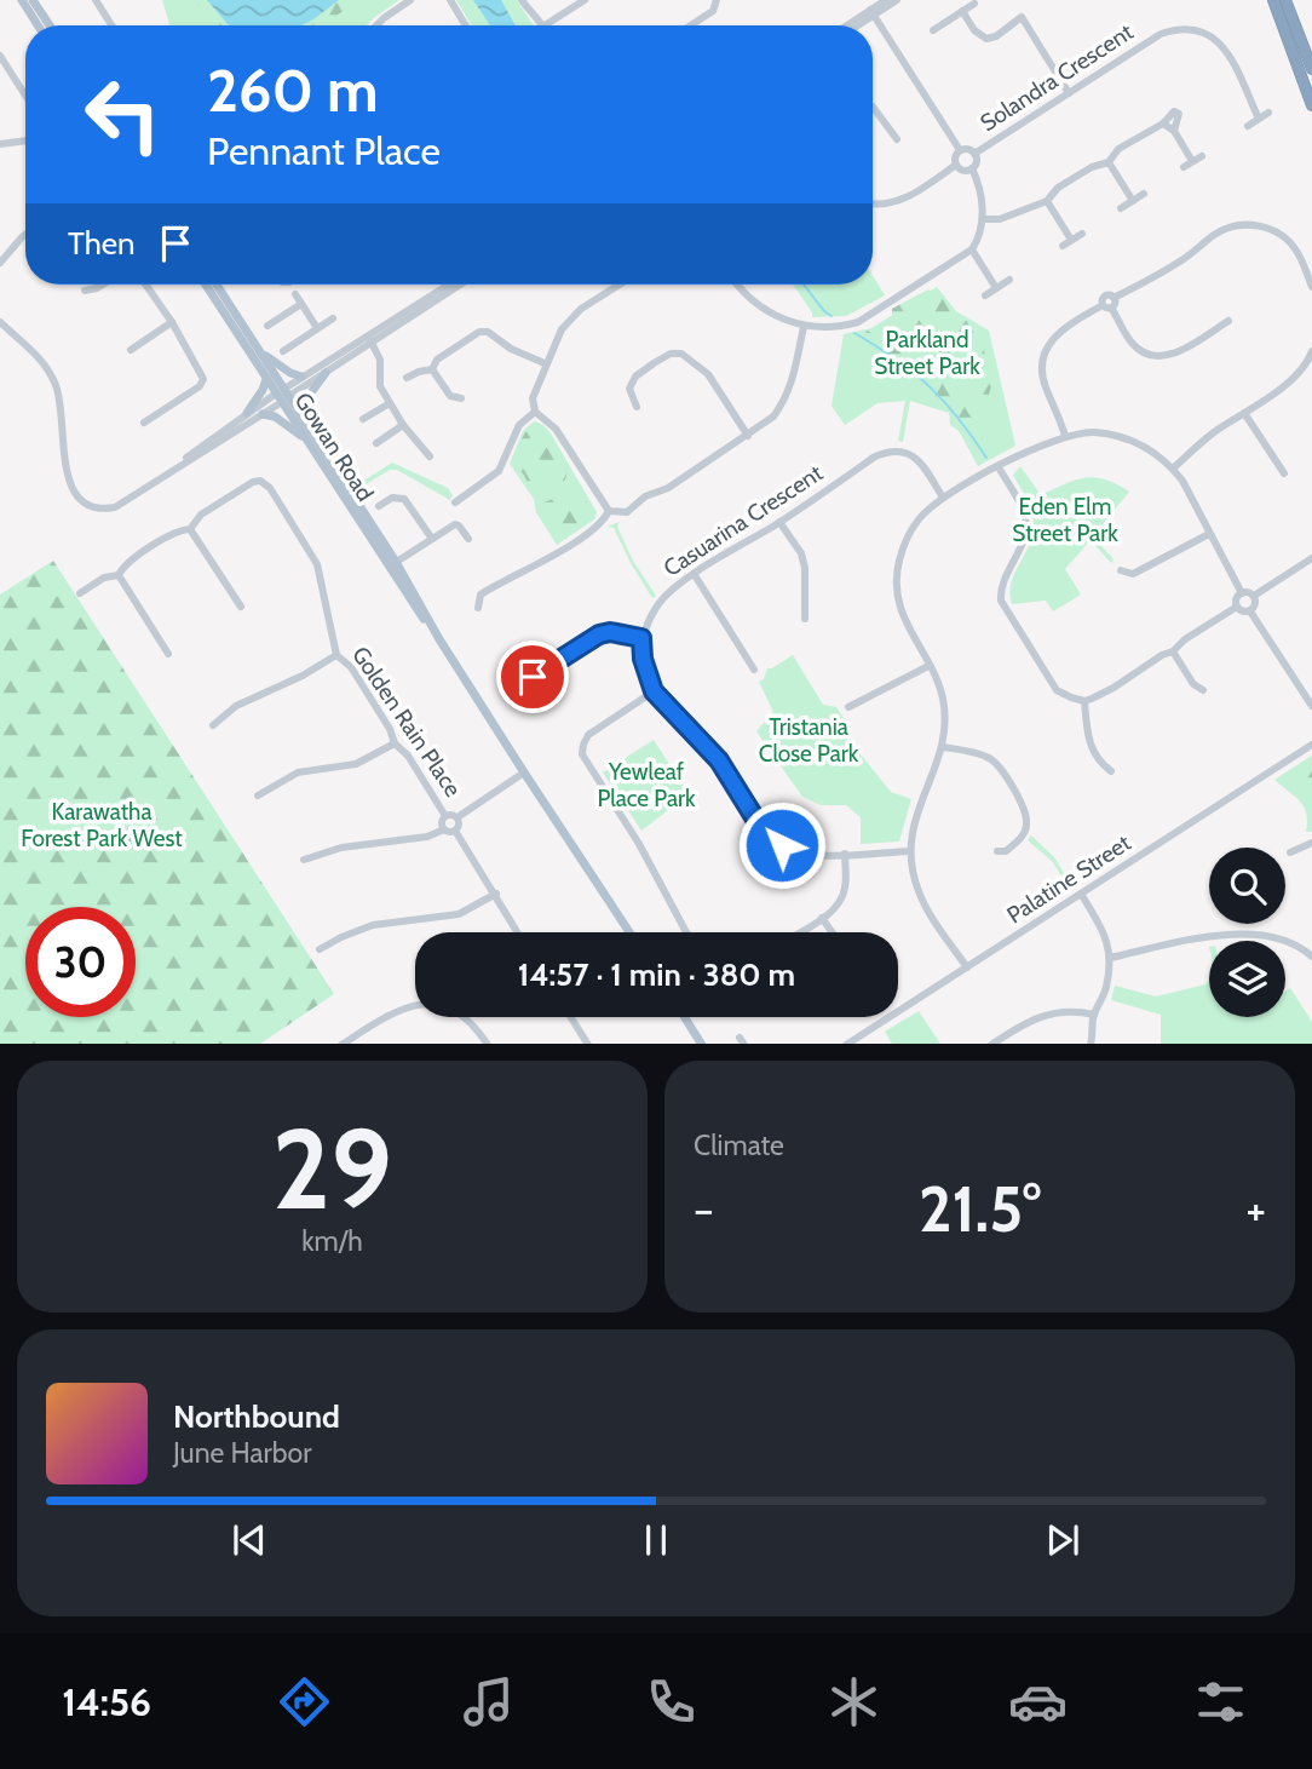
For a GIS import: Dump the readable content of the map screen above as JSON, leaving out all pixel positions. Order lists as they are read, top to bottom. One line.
{"streets":{"main road":["Gowan Road"],"street":["Solandra Crescent","Casuarina Crescent","Golden Rain Place","Palatine Street"]},"parks":["Parkland Street Park","Eden Elm Street Park","Tristania Close Park","Yewleaf Place Park","Karawatha Forest Park West"],"page":{"turn":["260 m","Pennant Place"],"then":"Then","limit":"30","trip":"14:57 · 1 min · 380 m","tile":[["29","km/h"],"Climate"],"heat":["−","21.5°","+"],"song":["Northbound","June Harbor"],"tabs":"14:56"}}
